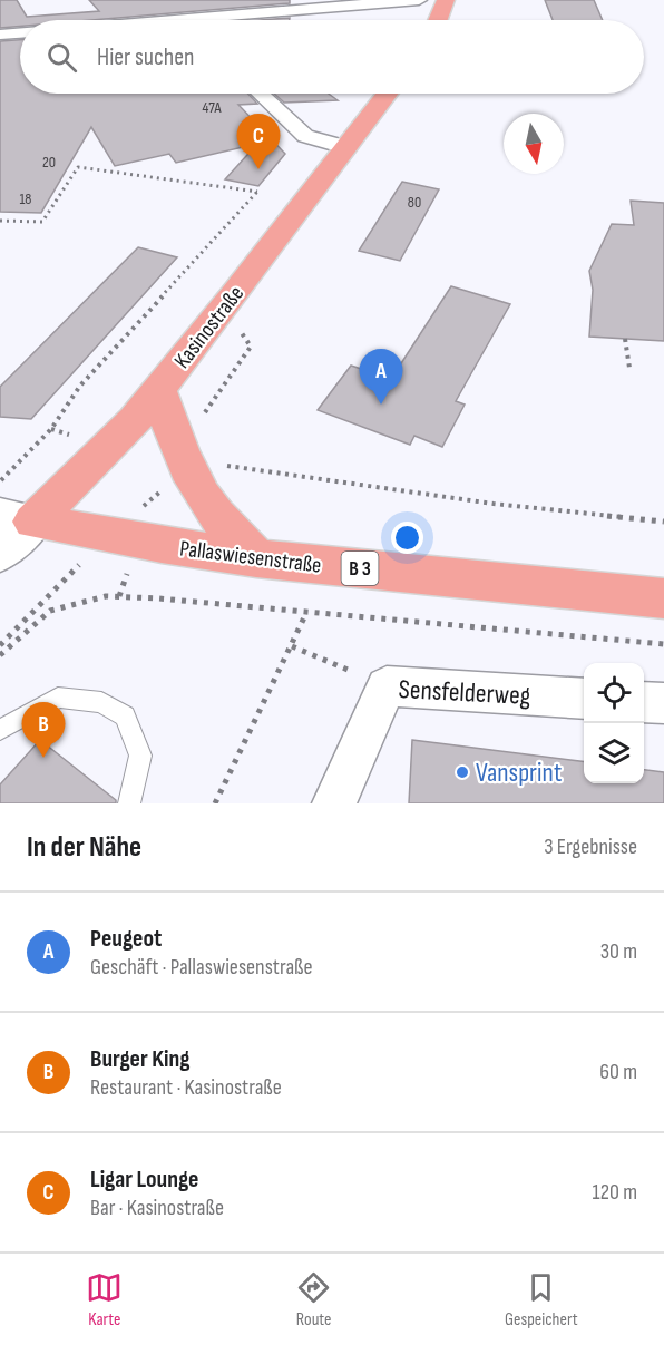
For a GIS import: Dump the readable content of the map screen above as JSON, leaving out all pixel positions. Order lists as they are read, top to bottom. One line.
{"streets":{"main road":["Kasinostraße","Pallaswiesenstraße","B 3"],"street":["Sensfelderweg"]},"crossings":[["Kasinostraße","Pallaswiesenstraße"]],"places":["Vansprint"],"house_numbers":["47A","20","18","80"],"north":"bottom","page":{"search":"Hier suchen","pins":["C","A","B"],"heading":["In der Nähe","3 Ergebnisse"],"list":[{"mark":"A","name":"Peugeot","note":"Geschäft · Pallaswiesenstraße","value":"30 m"},{"mark":"B","name":"Burger King","note":"Restaurant · Kasinostraße","value":"60 m"},{"mark":"C","name":"Ligar Lounge","note":"Bar · Kasinostraße","value":"120 m"}],"nav":["Karte","Route","Gespeichert"]}}
